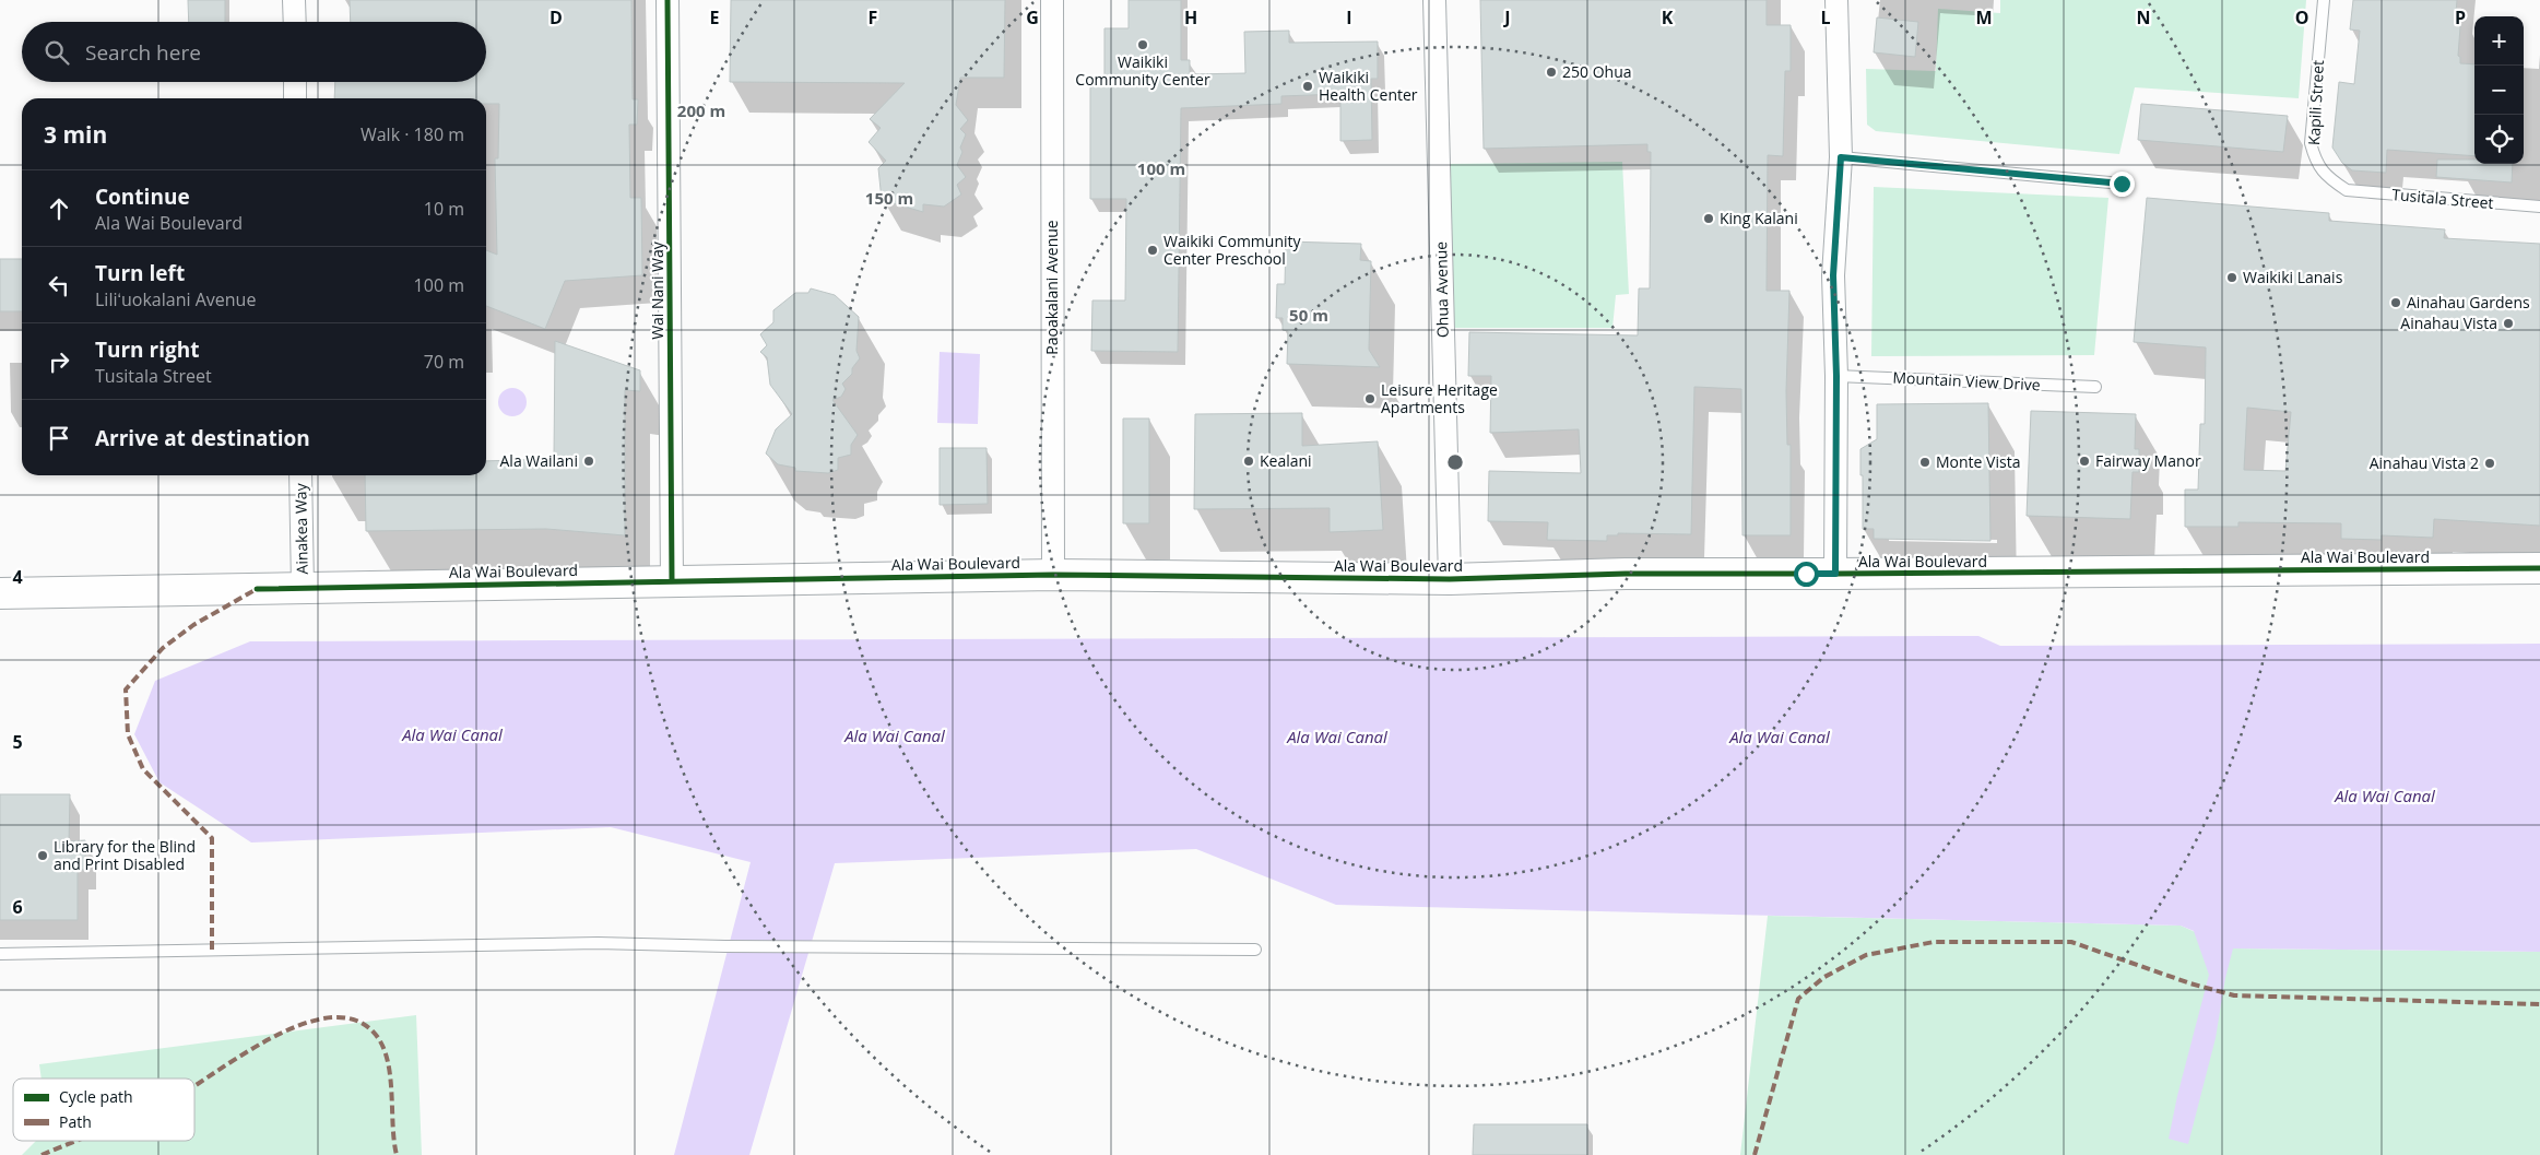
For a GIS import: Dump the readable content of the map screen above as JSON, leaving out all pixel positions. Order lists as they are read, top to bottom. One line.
{"streets":{"main road":["Ala Wai Boulevard"],"street":["Paoakalani Avenue","Ohua Avenue","Wai Nani Way","Ainakea Way"],"lane":["Kapili Street","Tusitala Street","Mountain View Drive"]},"crossings":[["Kapili Street","Tusitala Street"],["Paoakalani Avenue","Ala Wai Boulevard"],["Ohua Avenue","Ala Wai Boulevard"],["Wai Nani Way","Ala Wai Boulevard"],["Ainakea Way","Ala Wai Boulevard"]],"water":["Ala Wai Canal"],"places":["Waikiki Community Center","250 Ohua","Waikiki Health Center","King Kalani","Waikiki Community Center Preschool","Waikiki Lanais","Ainahau Gardens","Ainahau Vista","Leisure Heritage Apartments","Ala Wailani","Kealani","Fairway Manor","Monte Vista","Ainahau Vista 2","Library for the Blind and Print Disabled"],"legend":["Cycle path","Path"],"page":{"map_buttons":["+","−"],"search":"Search here","heading":["3 min","Walk · 180 m"],"list":[["Continue","Ala Wai Boulevard","10 m"],["Turn left","Liliʻuokalani Avenue","100 m"],["Turn right","Tusitala Street","70 m"],"Arrive at destination"]},"grid":{"columns":["D","E","F","G","H","I","J","K","L","M","N","O","P"],"rows":["4","5","6"]},"rings":["200 m","100 m","150 m","50 m"]}
